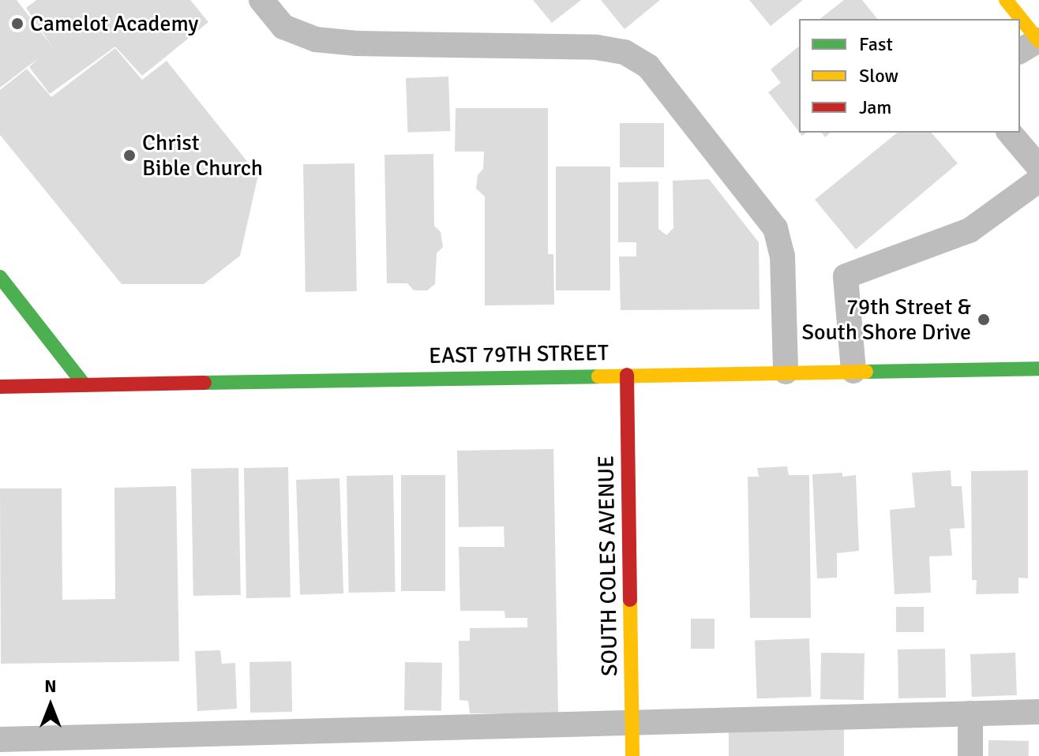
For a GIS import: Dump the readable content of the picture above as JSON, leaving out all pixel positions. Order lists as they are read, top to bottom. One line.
{"streets":{"main road":["EAST 79TH STREET","SOUTH COLES AVENUE"]},"crossings":[["EAST 79TH STREET","SOUTH COLES AVENUE"]],"places":["Camelot Academy","Christ Bible Church","79th Street & South Shore Drive"],"legend":["Fast","Slow","Jam"],"north":"top"}
